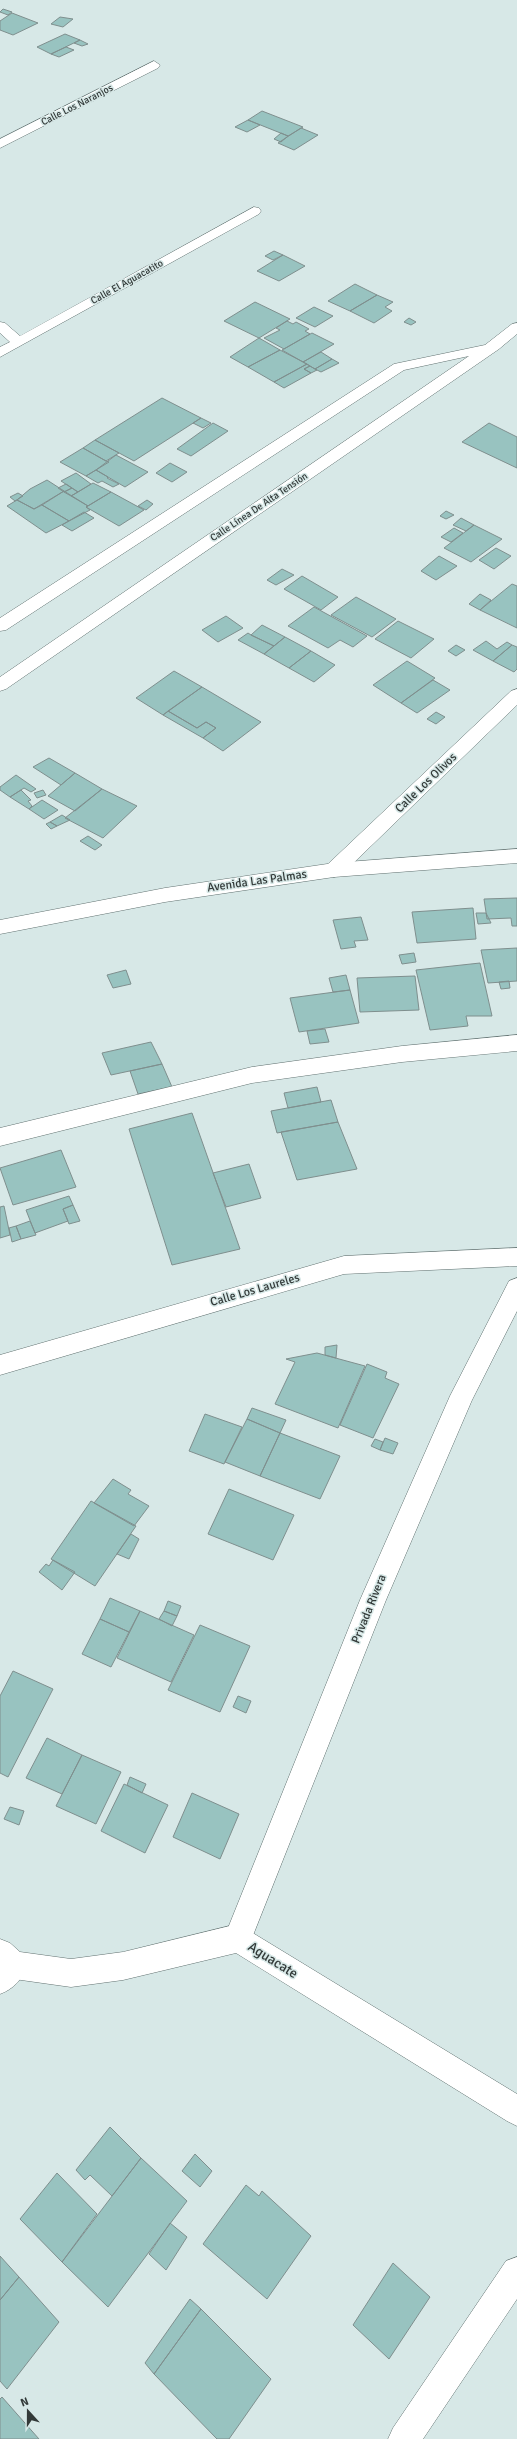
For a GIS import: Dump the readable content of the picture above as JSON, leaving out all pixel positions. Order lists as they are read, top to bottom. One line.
{"streets":{"street":["Calle Los Naranjos","Calle El Aguacatito","Calle Línea De Alta Tensión","Calle Los Olivos","Avenida Las Palmas","Calle Los Laureles","Privada Rivera","Aguacate"]},"crossings":[["Calle Los Olivos","Avenida Las Palmas"],["Privada Rivera","Aguacate"]],"north":"top"}
